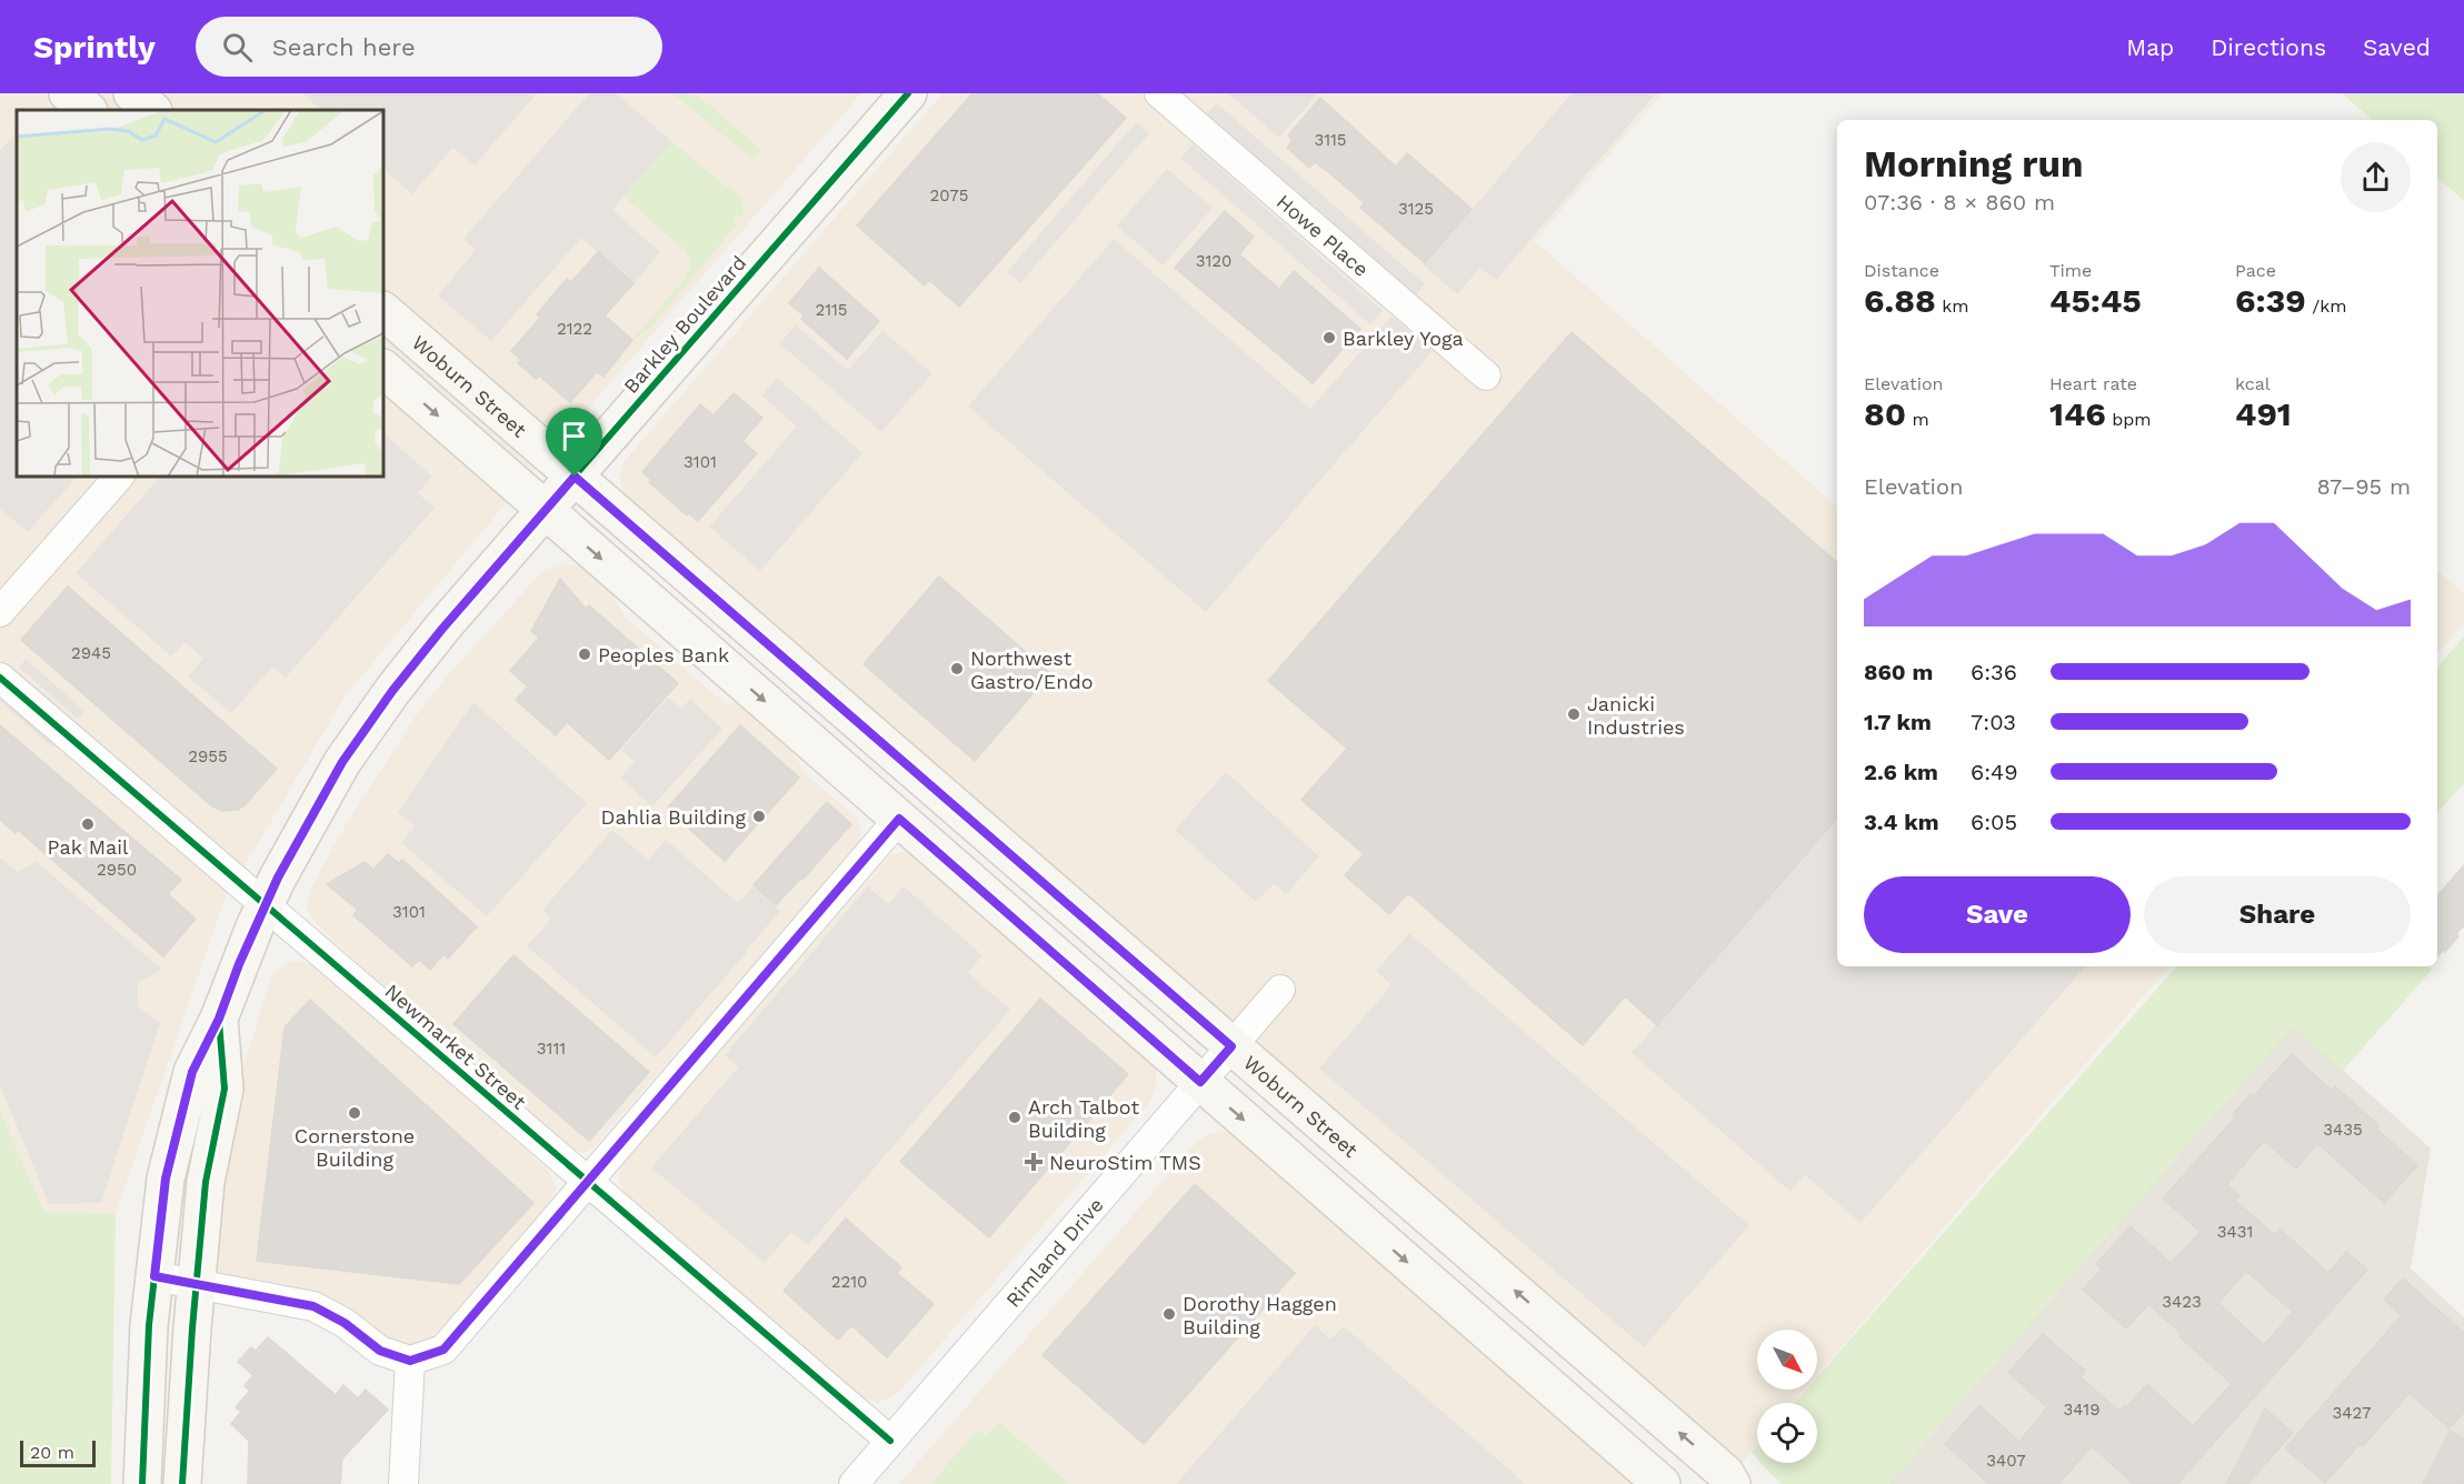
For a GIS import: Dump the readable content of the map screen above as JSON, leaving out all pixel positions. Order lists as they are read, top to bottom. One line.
{"streets":{"main road":["Barkley Boulevard","Woburn Street"],"street":["Howe Place","Newmarket Street","Rimland Drive"]},"crossings":[["Barkley Boulevard","Woburn Street"],["Barkley Boulevard","Newmarket Street"],["Woburn Street","Rimland Drive"],["Newmarket Street","Rimland Drive"]],"places":{"other":["Barkley Yoga","Peoples Bank","Northwest Gastro/Endo","Janicki Industries","Dahlia Building","Pak Mail","Cornerstone Building","Arch Talbot Building","Dorothy Haggen Building"],"health":["NeuroStim TMS"]},"house_numbers":["3115","2075","3125","3120","2115","2122","3101","2945","2955","2950","3101","3111","3435","3431","2210","3423","3419","3427","3407"],"scale_bar":"20 m","north":"bottom right","page":{"header":"Sprintly","search":"Search here","nav":["Map","Directions","Saved"],"heading":["Morning run","07:36 · 8 × 860 m"],"stats":[["Distance","6.88 km"],["Time","45:45"],["Pace","6:39 /km"],["Elevation","80 m"],["Heart rate","146 bpm"],["kcal","491"]],"chart":["Elevation","87–95 m"],"list":[{"name":"860 m","note":"6:36"},{"name":"1.7 km","note":"7:03"},{"name":"2.6 km","note":"6:49"},{"name":"3.4 km","note":"6:05"}],"buttons":["Save","Share"],"scale":"20 m"}}
